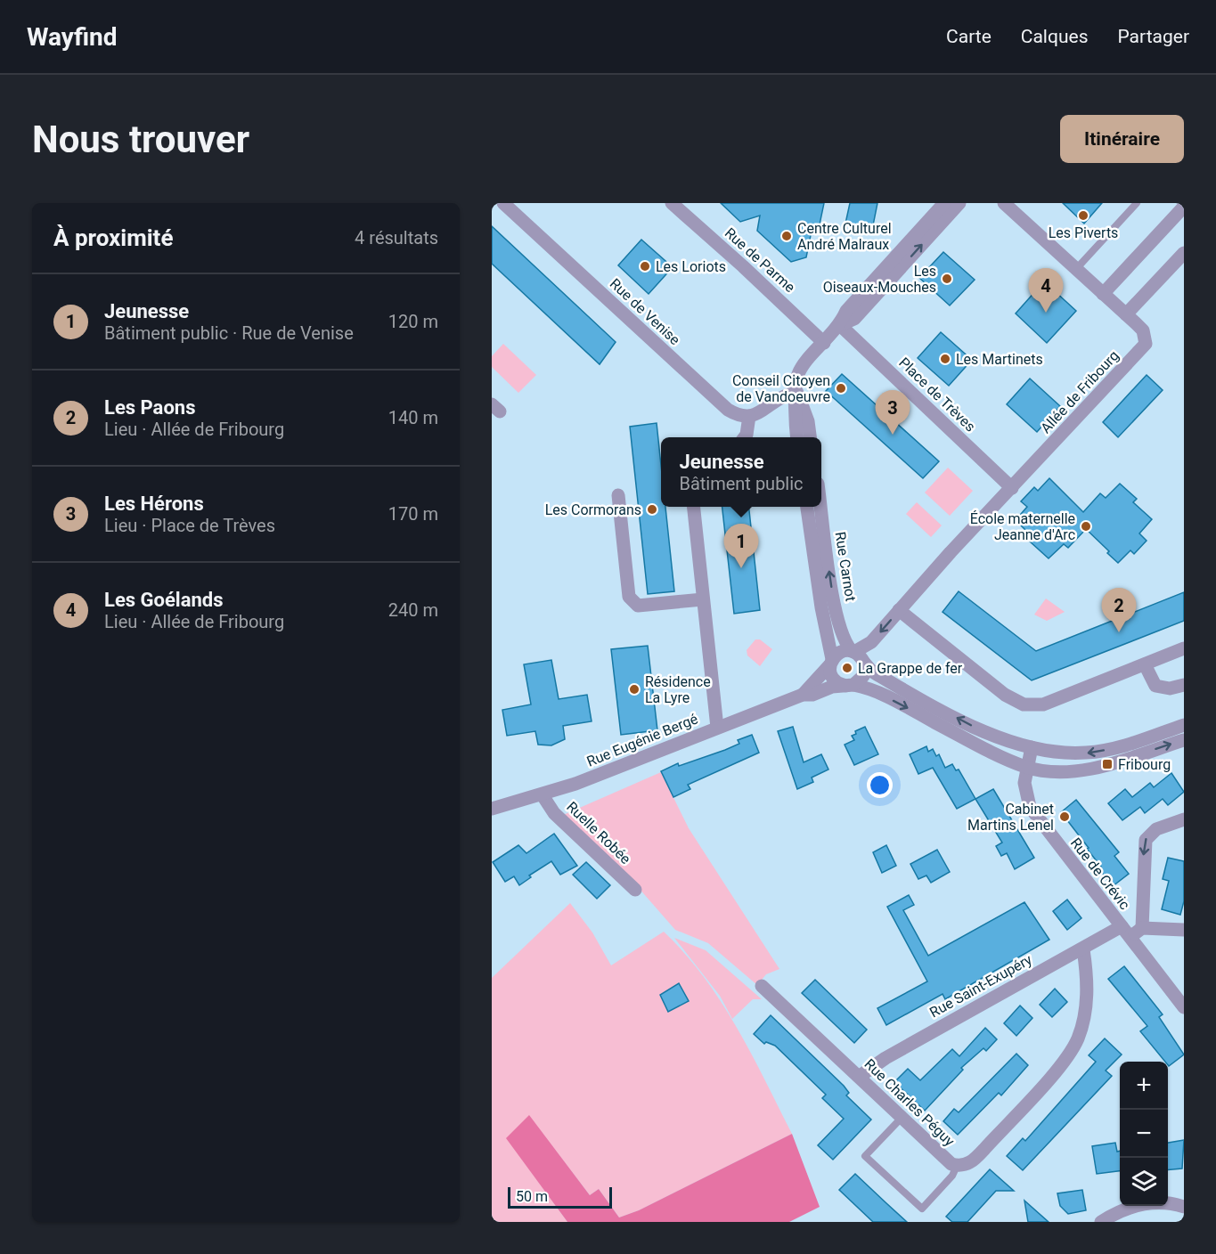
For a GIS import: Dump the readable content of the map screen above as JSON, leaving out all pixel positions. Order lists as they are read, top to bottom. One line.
{"streets":{"street":["Rue de Parme","Rue de Venise","Allée de Fribourg","Place de Trèves","Rue Carnot","Rue Eugénie Bergé","Ruelle Robée","Rue de Crévic","Rue Saint-Exupéry","Rue Charles Péguy"]},"crossings":[["Allée de Fribourg","Place de Trèves"],["Allée de Fribourg","Rue Carnot"],["Allée de Fribourg","Rue Eugénie Bergé"],["Rue Carnot","Rue Eugénie Bergé"],["Rue Eugénie Bergé","Ruelle Robée"],["Rue de Crévic","Rue Saint-Exupéry"],["Rue Saint-Exupéry","Rue Charles Péguy"]],"places":{"other":["Les Piverts","Centre Culturel André Malraux","Les Loriots","Les Oiseaux-Mouches","Les Martinets","Conseil Citoyen de Vandoeuvre","Les Cormorans","École maternelle Jeanne d'Arc","La Grappe de fer","Résidence La Lyre","Cabinet Martins Lenel"],"transit":["Fribourg"]},"scale_bar":"50 m","page":{"header":"Wayfind","nav":["Carte","Calques","Partager"],"buttons":"Itinéraire","title":"Nous trouver","heading":["À proximité","4 résultats"],"pins":["4","3","1","2"],"list":[{"mark":"1","name":"Jeunesse","note":"Bâtiment public · Rue de Venise","value":"120 m"},{"mark":"2","name":"Les Paons","note":"Lieu · Allée de Fribourg","value":"140 m"},{"mark":"3","name":"Les Hérons","note":"Lieu · Place de Trèves","value":"170 m"},{"mark":"4","name":"Les Goélands","note":"Lieu · Allée de Fribourg","value":"240 m"}],"popup":["Jeunesse","Bâtiment public"],"map_buttons":["+","−"],"scale":"50 m"}}
